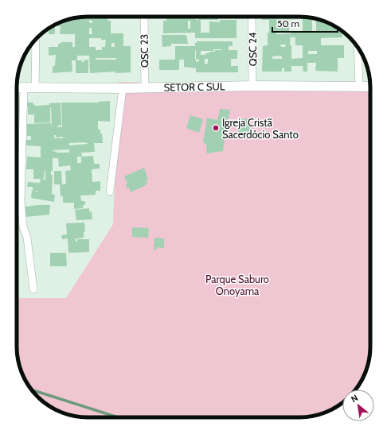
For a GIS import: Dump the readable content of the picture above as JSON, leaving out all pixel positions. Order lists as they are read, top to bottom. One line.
{"streets":{"street":["QSC 24","QSC 23","SETOR C SUL"]},"crossings":[["QSC 24","SETOR C SUL"],["QSC 23","SETOR C SUL"]],"parks":["Parque Saburo Onoyama"],"places":["Igreja Cristã Sacerdócio Santo"],"scale_bar":"50 m","north":"top left"}
